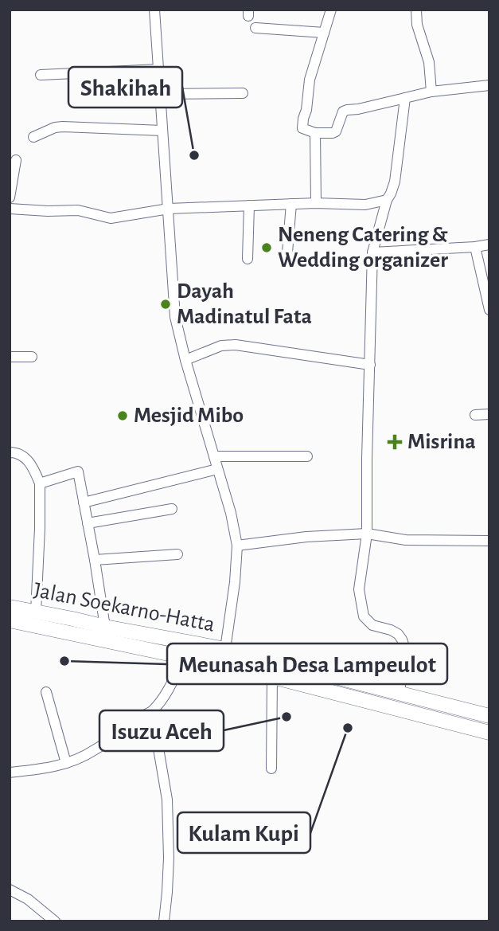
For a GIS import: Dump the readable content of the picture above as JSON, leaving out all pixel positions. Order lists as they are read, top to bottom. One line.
{"streets":{"highway":["Jalan Soekarno-Hatta"]},"places":{"other":["Shakihah","Neneng Catering & Wedding organizer","Dayah Madinatul Fata","Mesjid Mibo","Meunasah Desa Lampeulot","Isuzu Aceh","Kulam Kupi"],"health":["Misrina"]}}
